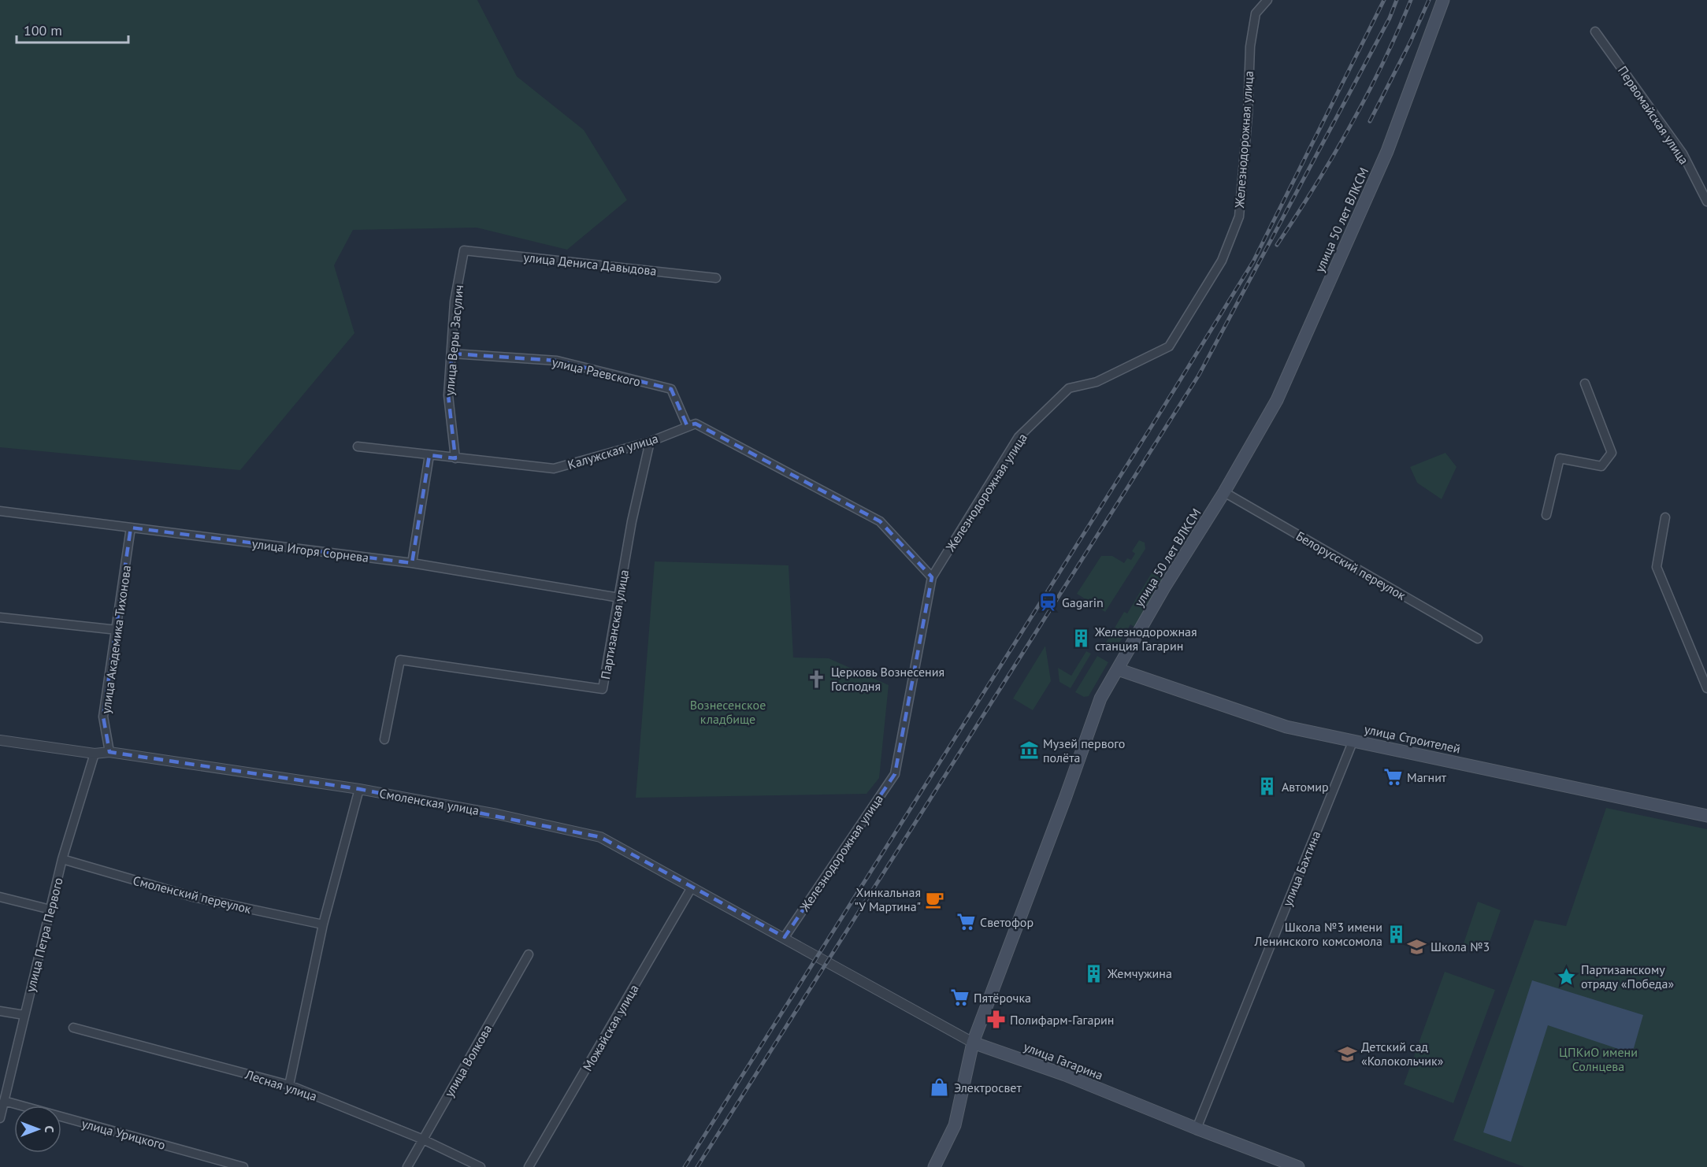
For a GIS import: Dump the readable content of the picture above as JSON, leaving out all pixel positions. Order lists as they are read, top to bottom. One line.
{"streets":{"main road":["улица 50 лет ВЛКСМ","улица Строителей","улица Гагарина"],"street":["Первомайская улица","Железнодорожная улица","улица Дениса Давыдова","улица Веры Засулич","улица Раевского","Калужская улица","улица Игоря Сорнева","Белорусский переулок","Партизанская улица","улица Академика Тихонова","Смоленская улица","улица Бахтина","Смоленский переулок","улица Петра Первого","Можайская улица","улица Волкова","Лесная улица","улица Урицкого"]},"crossings":[["Железнодорожная улица","Смоленская улица"],["улица 50 лет ВЛКСМ","Белорусский переулок"],["улица 50 лет ВЛКСМ","улица Строителей"],["улица 50 лет ВЛКСМ","улица Гагарина"],["улица Дениса Давыдова","улица Веры Засулич"],["улица Веры Засулич","улица Раевского"],["улица Веры Засулич","Калужская улица"],["улица Раевского","Калужская улица"],["Калужская улица","Партизанская улица"],["улица Игоря Сорнева","Партизанская улица"],["улица Игоря Сорнева","улица Академика Тихонова"],["улица Академика Тихонова","Смоленская улица"],["улица Строителей","улица Бахтина"],["Смоленская улица","улица Петра Первого"],["Смоленская улица","Можайская улица"],["Смоленская улица","улица Гагарина"],["улица Бахтина","улица Гагарина"],["Смоленский переулок","улица Петра Первого"],["улица Петра Первого","улица Урицкого"],["улица Волкова","Лесная улица"]],"parks":["Вознесенское кладбище","ЦПКиО имени Солнцева"],"places":{"station":["Gagarin"],"building":["Железнодорожная станция Гагарин","Автомир","Школа №3 имени Ленинского комсомола","Жемчужина"],"church":["Церковь Вознесения Господня"],"museum":["Музей первого полёта"],"supermarket":["Магнит","Светофор","Пятёрочка"],"cafe":["Хинкальная \"У Мартина\""],"school or university":["Школа №3","Детский сад «Колокольчик»"],"place":["Партизанскому отряду «Победа»"],"pharmacy":["Полифарм-Гагарин"],"shop":["Электросвет"]},"scale_bar":"100 m","north":"right"}
